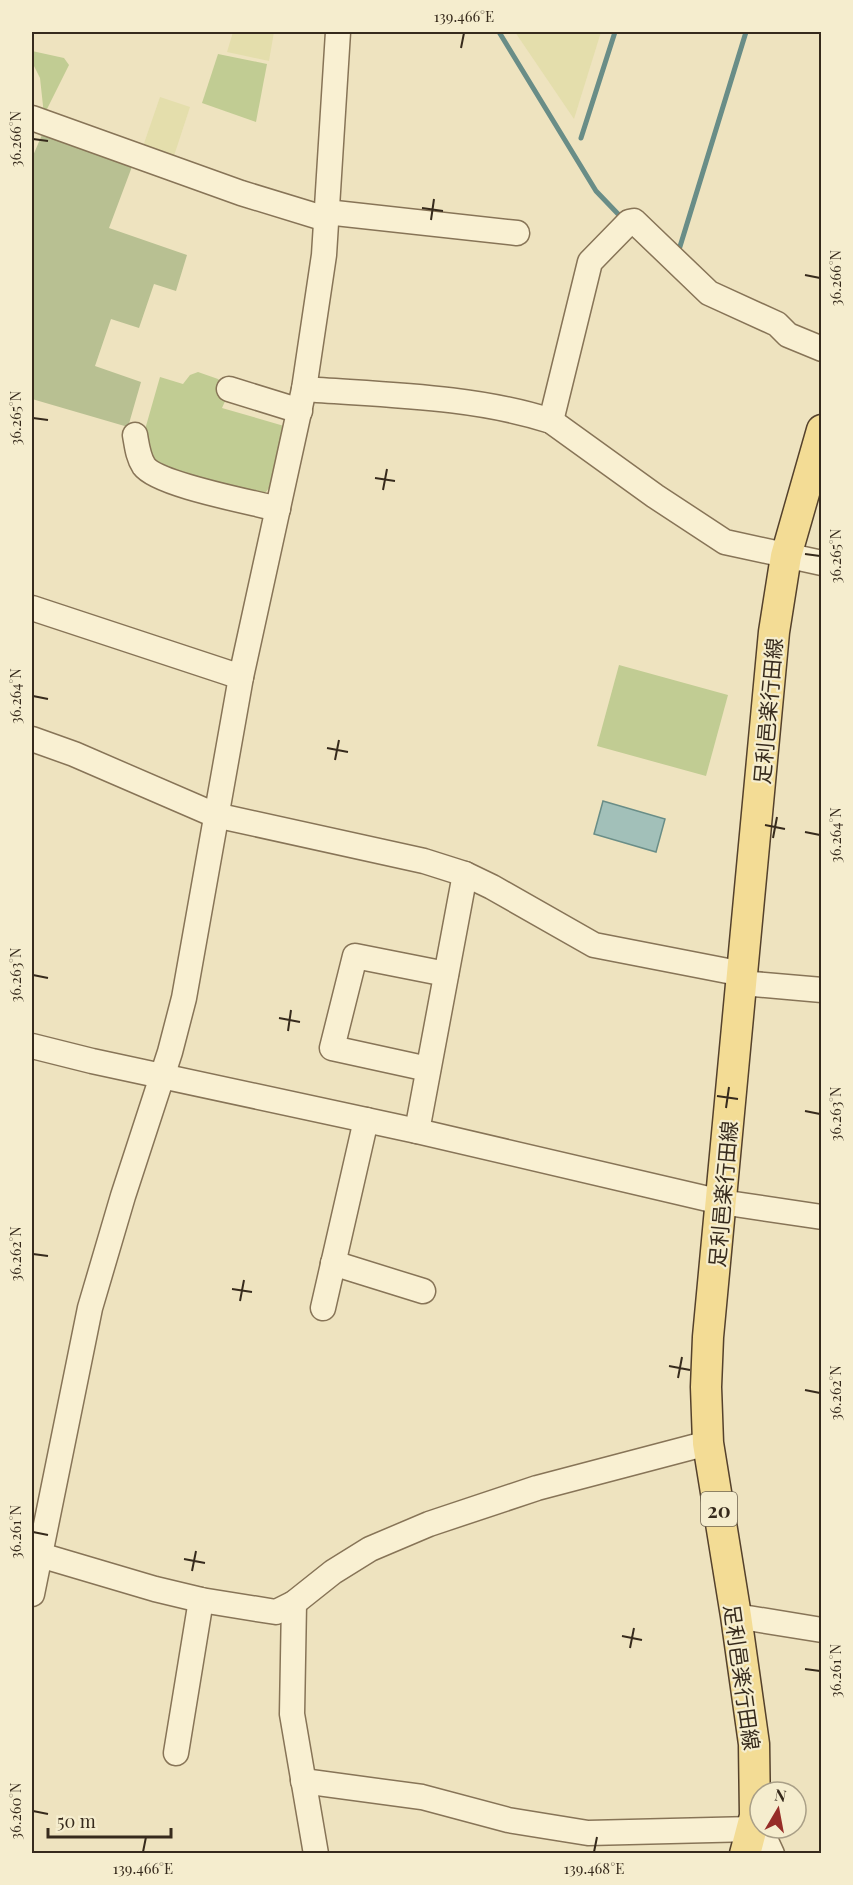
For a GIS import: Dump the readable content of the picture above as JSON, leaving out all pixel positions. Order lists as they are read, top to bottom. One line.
{"streets":{"main road":["足利邑楽行田線","20"]},"scale_bar":"50 m","north":"top","coordinates":["139.466°E","36.266°N","36.265°N","36.264°N","36.263°N","36.262°N","36.261°N","36.260°N","139.468°E"]}
